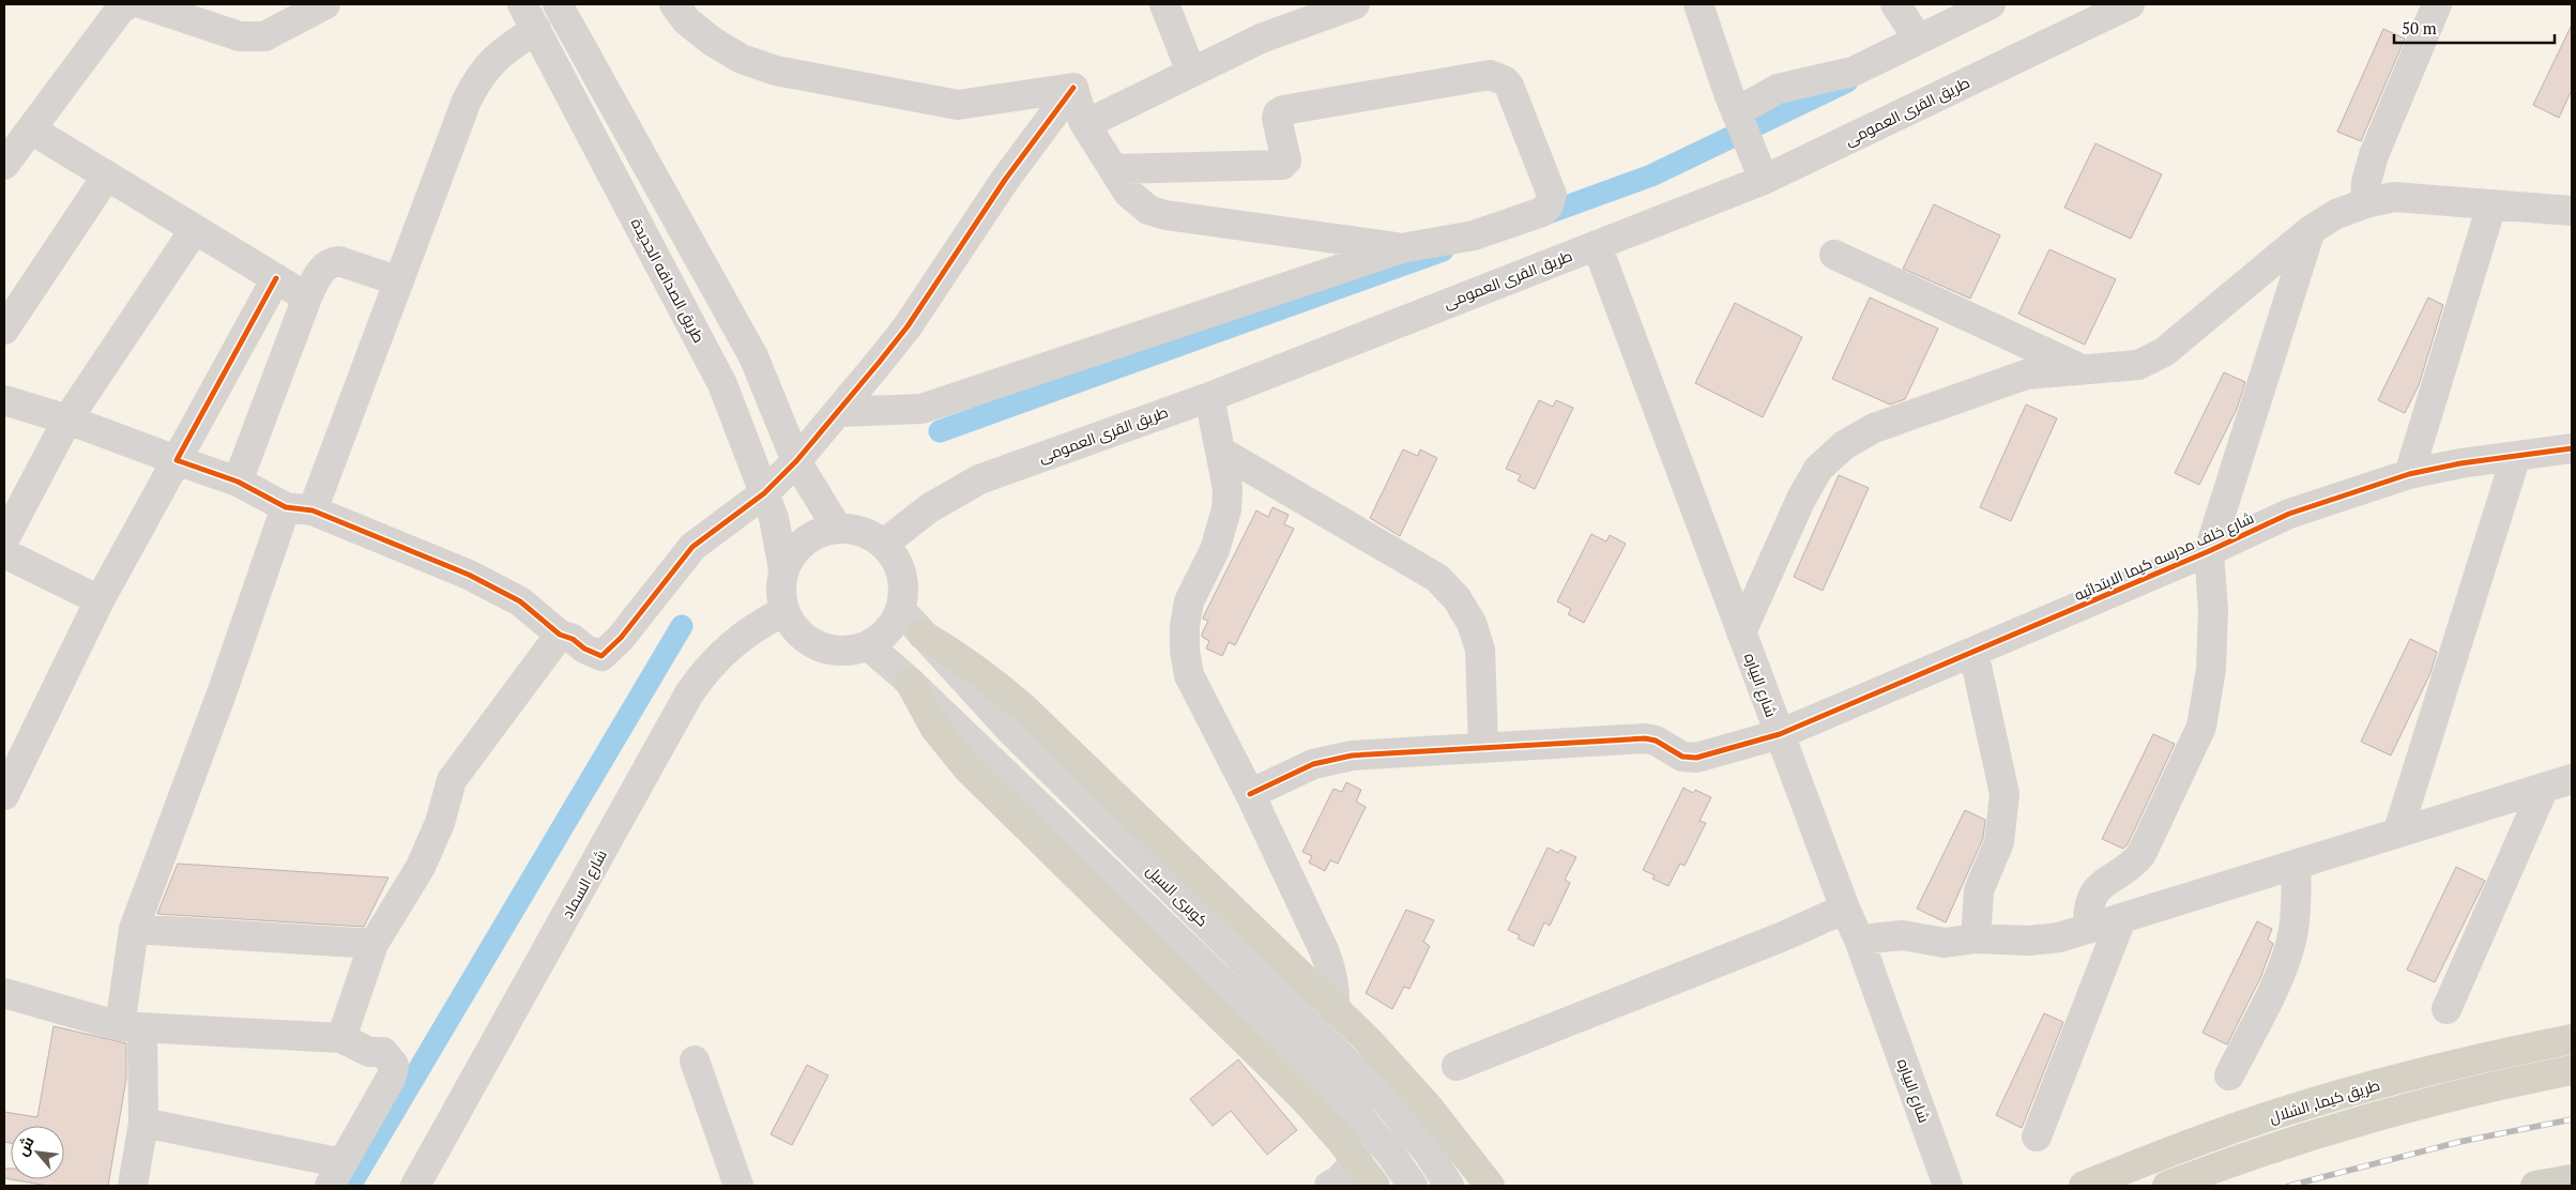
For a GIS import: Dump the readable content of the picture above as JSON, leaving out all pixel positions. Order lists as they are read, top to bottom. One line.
{"streets":{"highway":["طريق كيما, الشلال"],"street":["طريق القرى العمومى","طريق الصداقه الجديدة","شارع خلف مدرسه كيما الابتدائيه","شارع البياره","شارع السماد","كوبرى السيل"]},"crossings":[["طريق القرى العمومى","طريق الصداقه الجديدة"],["طريق القرى العمومى","شارع البياره"],["طريق القرى العمومى","شارع السماد"],["طريق القرى العمومى","كوبرى السيل"],["طريق الصداقه الجديدة","شارع السماد"],["طريق الصداقه الجديدة","كوبرى السيل"],["شارع خلف مدرسه كيما الابتدائيه","شارع البياره"],["شارع السماد","كوبرى السيل"]],"scale_bar":"50 m","north":"top left"}
